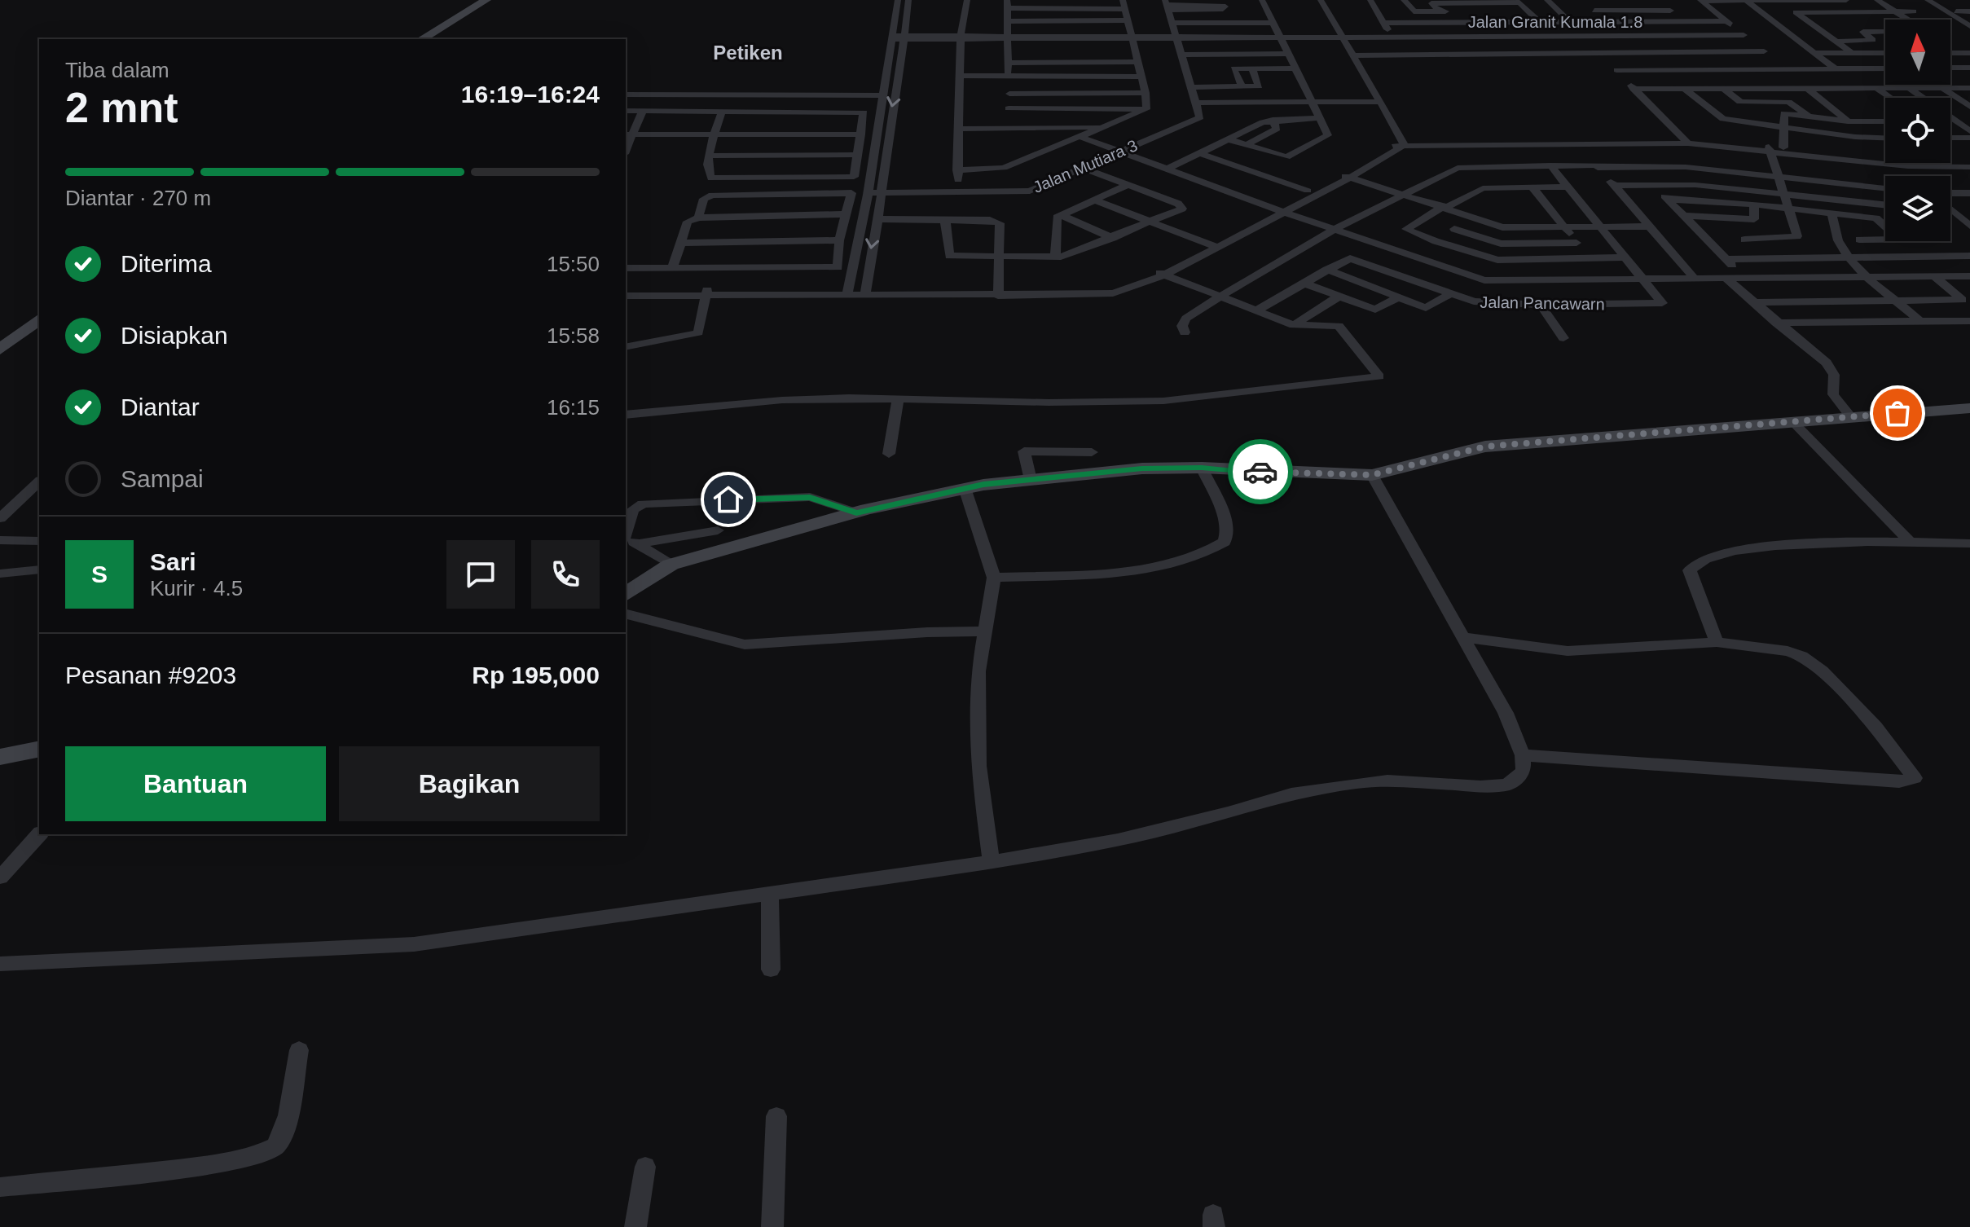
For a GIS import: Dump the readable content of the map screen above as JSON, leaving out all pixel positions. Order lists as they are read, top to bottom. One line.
{"streets":{"street":["Jalan Granit Kumala 1.8","Jalan Mutiara 3","Jalan Pancawarn"]},"districts":["Petiken"],"north":"top","page":{"heading":["2 mnt","Tiba dalam","16:19–16:24"],"panel":["Sari","Kurir · 4.5","Pesanan #9203","Rp 195,000"],"bar":"Diantar · 270 m","list":[["Diterima","15:50"],["Disiapkan","15:58"],["Diantar","16:15"],"Sampai"],"round":"S","buttons":["Bantuan","Bagikan"]}}
